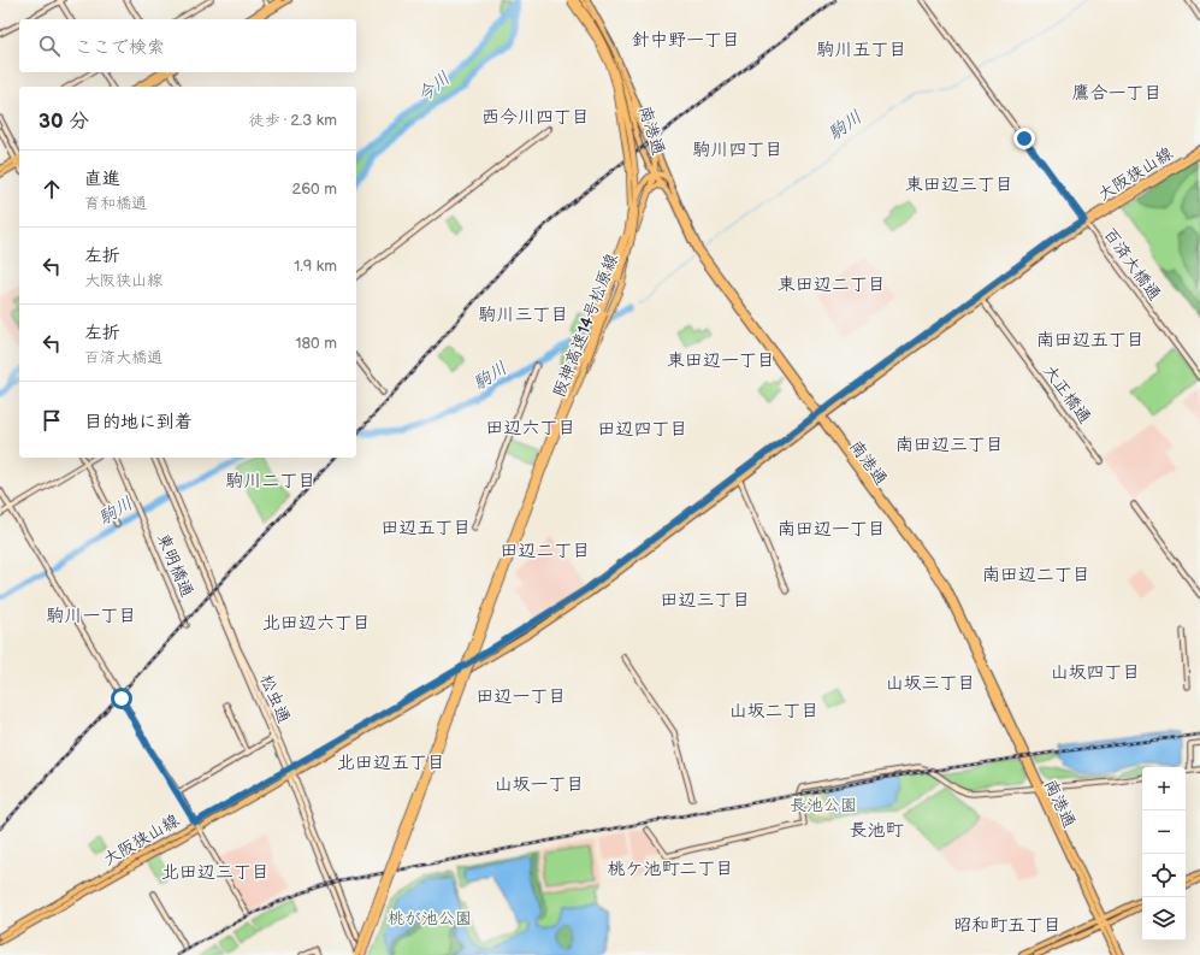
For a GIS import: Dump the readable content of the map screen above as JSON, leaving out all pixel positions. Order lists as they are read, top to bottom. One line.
{"streets":{"highway":["阪神高速14号松原線"],"main road":["南港通","大阪狭山線"],"street":["百済大橋通","大正橋通","東明橋通","松虫通"]},"crossings":[["南港通","大阪狭山線"],["大阪狭山線","百済大橋通"],["大阪狭山線","大正橋通"],["大阪狭山線","松虫通"],["阪神高速14号松原線","松虫通"]],"districts":["針中野一丁目","駒川五丁目","鷹合一丁目","西今川四丁目","駒川四丁目","東田辺三丁目","東田辺二丁目","駒川三丁目","南田辺五丁目","東田辺一丁目","田辺六丁目","田辺四丁目","南田辺三丁目","駒川二丁目","田辺五丁目","南田辺一丁目","田辺二丁目","南田辺二丁目","田辺三丁目","駒川一丁目","北田辺六丁目","山坂四丁目","山坂三丁目","田辺一丁目","山坂二丁目","北田辺五丁目","山坂一丁目","長池町","桃ケ池町二丁目","北田辺三丁目","昭和町五丁目"],"water":["今川","駒川"],"parks":["長池公園","桃が池公園"],"page":{"search":"ここで検索","heading":["30 分","徒歩 · 2.3 km"],"list":[["直進","育和橋通","260 m"],["左折","大阪狭山線","1.9 km"],["左折","百済大橋通","180 m"],"目的地に到着"],"map_buttons":["+","−"]}}
